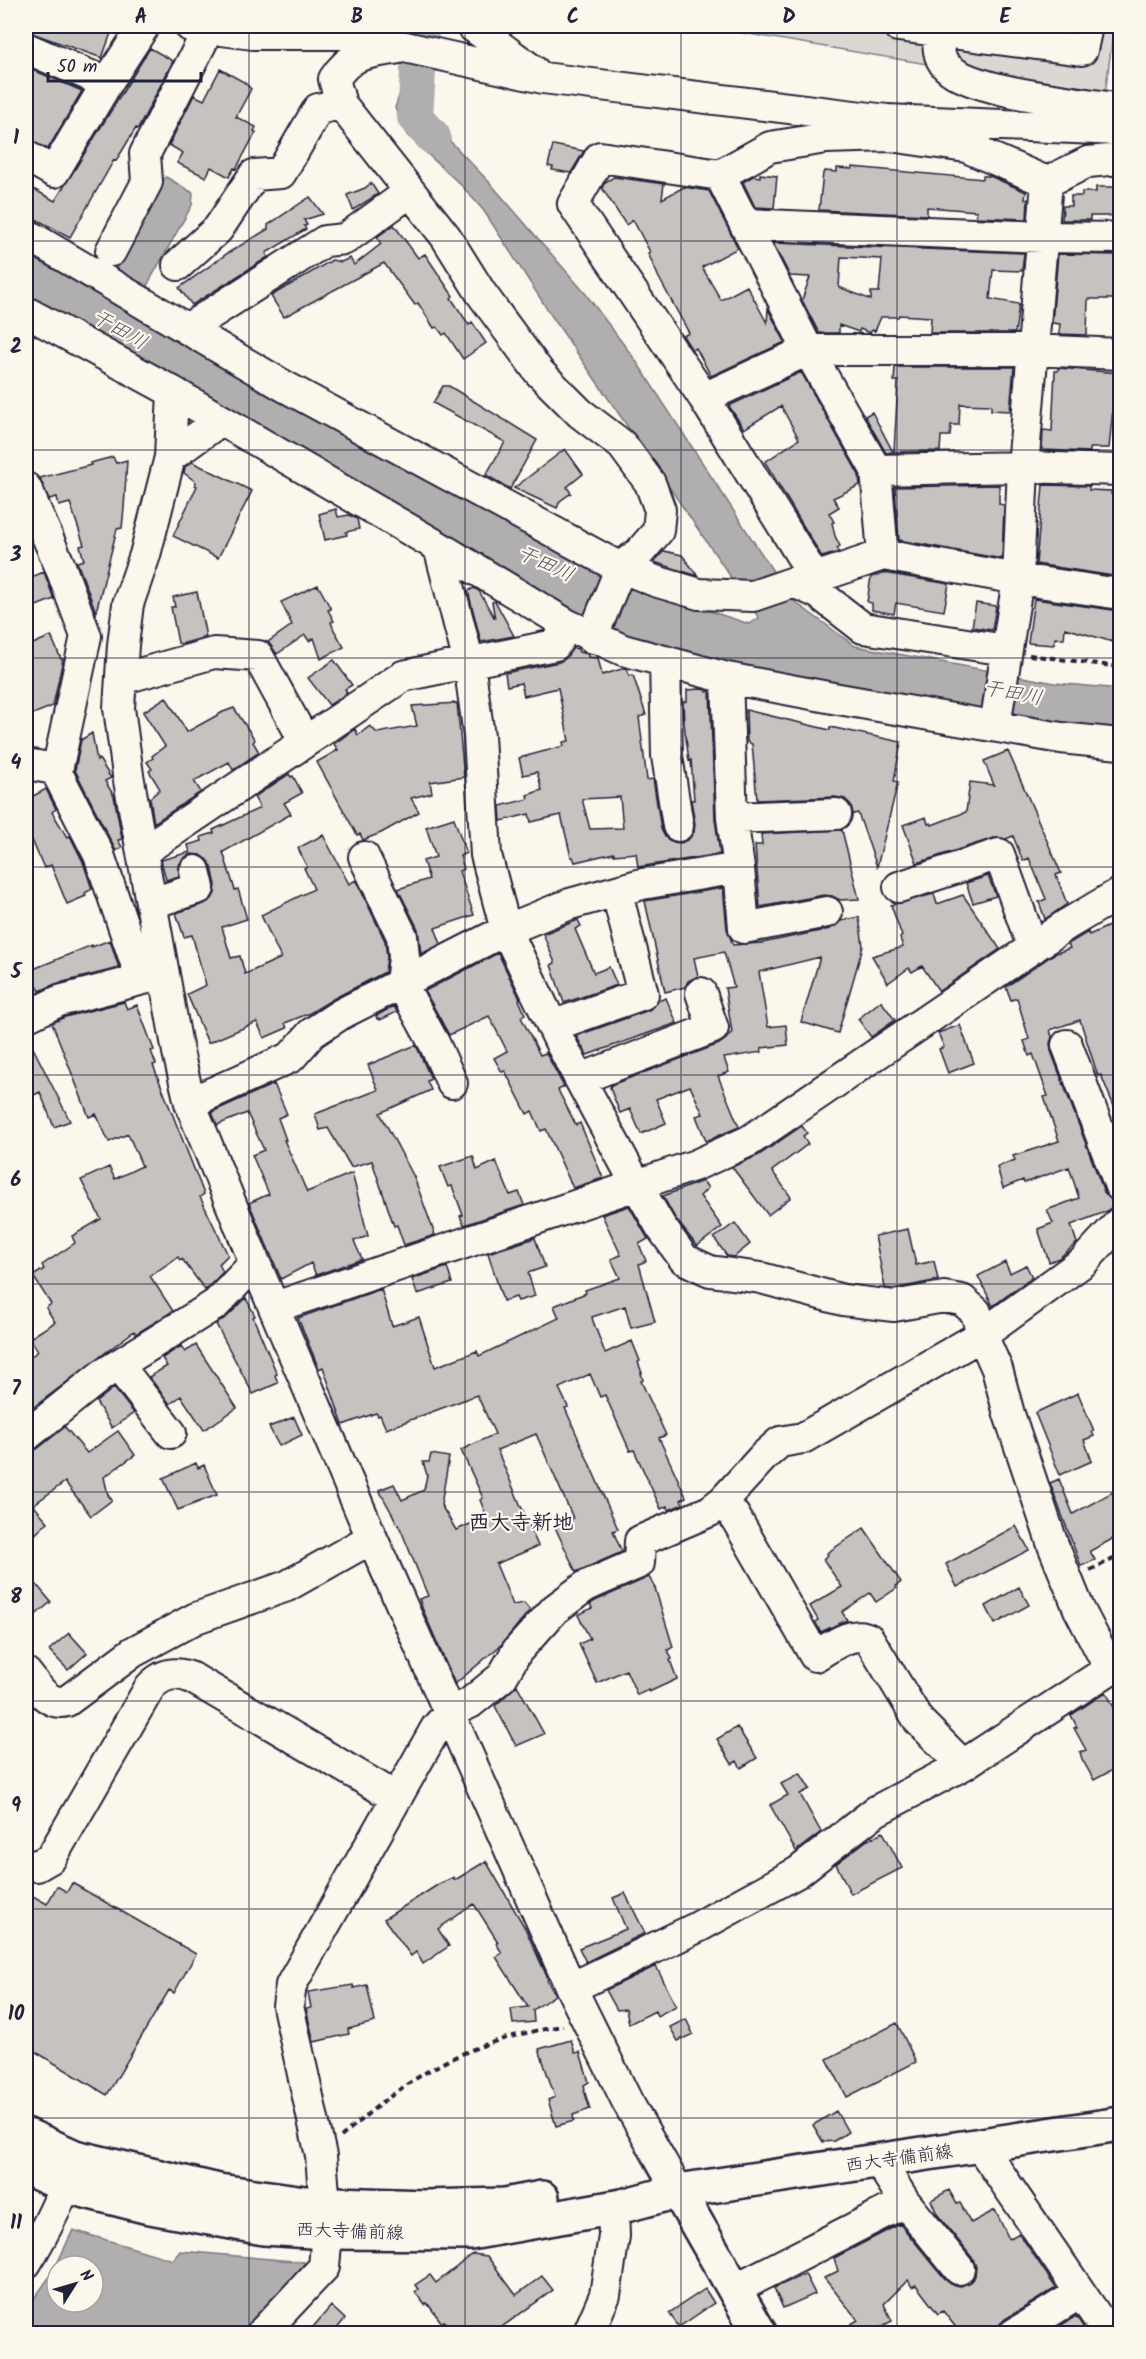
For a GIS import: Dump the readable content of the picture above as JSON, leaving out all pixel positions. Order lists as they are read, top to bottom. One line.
{"streets":{"main road":["西大寺備前線"]},"districts":["西大寺新地"],"water":["干田川"],"scale_bar":"50 m","north":"top right","grid":{"columns":["A","B","C","D","E"],"rows":["1","2","3","4","5","6","7","8","9","10","11"]}}
